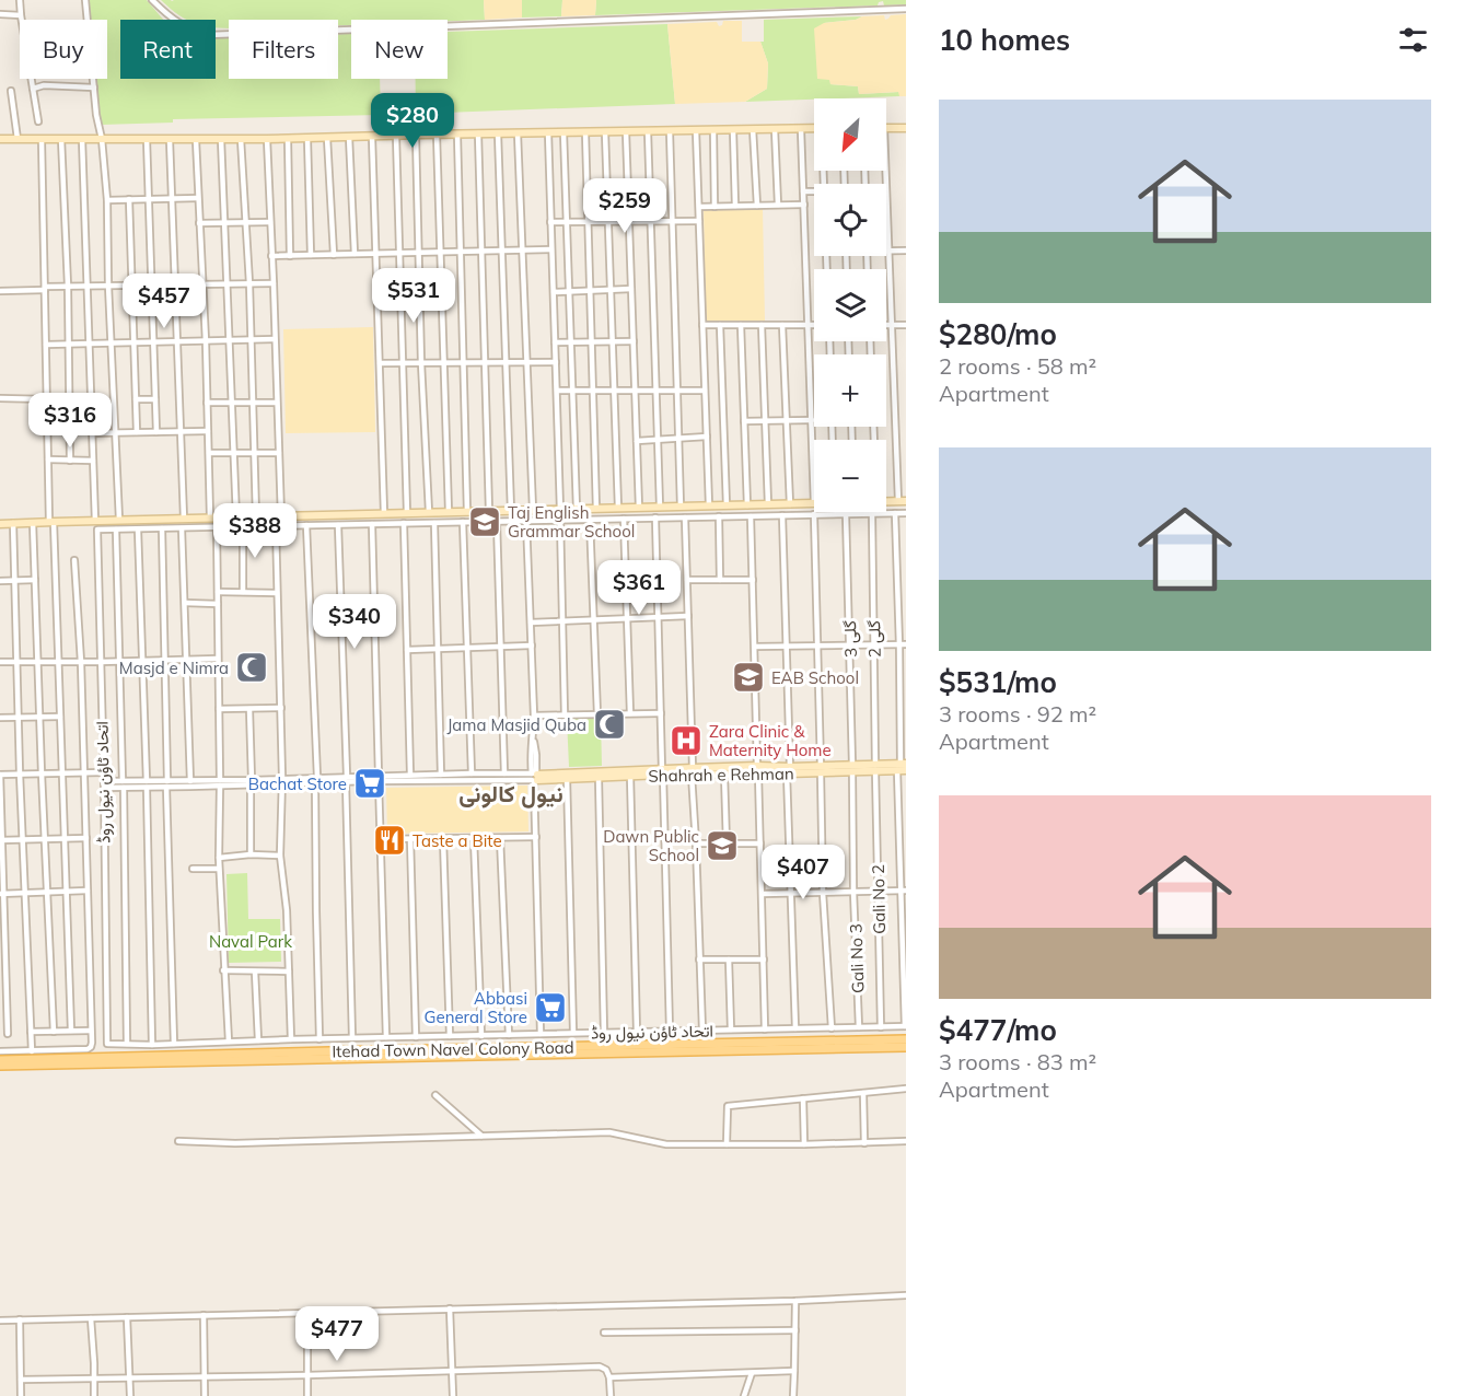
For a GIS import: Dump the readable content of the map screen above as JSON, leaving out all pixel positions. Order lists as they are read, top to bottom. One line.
{"streets":{"main road":["Itehad Town Navel Colony Road"],"street":["گلی 3","گلی 2","Shahrah e Rehman","اتحاد ٹاؤن نیول روڈ","Gali No 2","Gali No 3"]},"crossings":[["گلی 3","Shahrah e Rehman"],["گلی 3","Gali No 3"],["گلی 2","Shahrah e Rehman"],["گلی 2","اتحاد ٹاؤن نیول روڈ"],["گلی 2","Gali No 2"],["Shahrah e Rehman","Gali No 2"],["Shahrah e Rehman","Gali No 3"],["اتحاد ٹاؤن نیول روڈ","Gali No 2"],["اتحاد ٹاؤن نیول روڈ","Gali No 3"]],"districts":["نیول کالونی"],"parks":["Naval Park"],"places":{"school or university":["Taj English Grammar School","EAB School","Dawn Public School"],"mosque":["Masjd e Nimra","Jama Masjid Quba"],"hospital":["Zara Clinic & Maternity Home"],"supermarket":["Bachat Store","Abbasi General Store"],"restaurant":["Taste a Bite"]},"north":"bottom left","page":{"heading":"10 homes","chip":["Buy","Rent","Filters","New"],"list":[{"name":"$280/mo","note":"2 rooms · 58 m² · Apartment"},{"name":"$531/mo","note":"3 rooms · 92 m² · Apartment"},{"name":"$477/mo","note":"3 rooms · 83 m² · Apartment"}],"price":["$280","$259","$531","$457","$316","$388","$361","$340","$407","$477"],"map_buttons":["+","−"]}}
